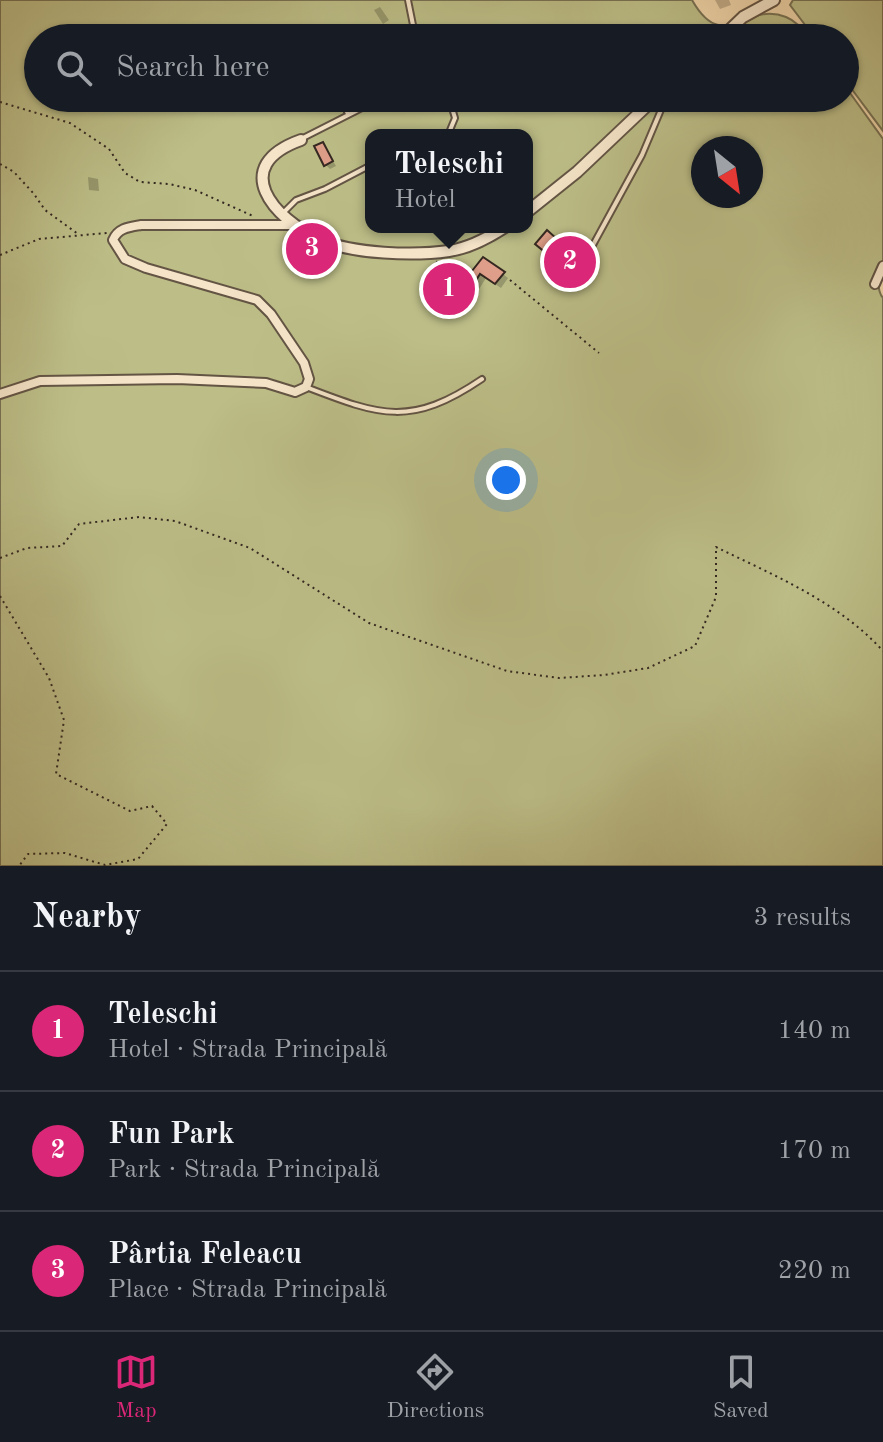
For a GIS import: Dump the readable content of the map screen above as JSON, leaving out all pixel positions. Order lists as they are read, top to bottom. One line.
{"north":"bottom right","page":{"search":"Search here","popup":["Teleschi","Hotel"],"pins":["3","2","1"],"heading":["Nearby","3 results"],"list":[{"mark":"1","name":"Teleschi","note":"Hotel · Strada Principală","value":"140 m"},{"mark":"2","name":"Fun Park","note":"Park · Strada Principală","value":"170 m"},{"mark":"3","name":"Pârtia Feleacu","note":"Place · Strada Principală","value":"220 m"}],"nav":["Map","Directions","Saved"]}}
